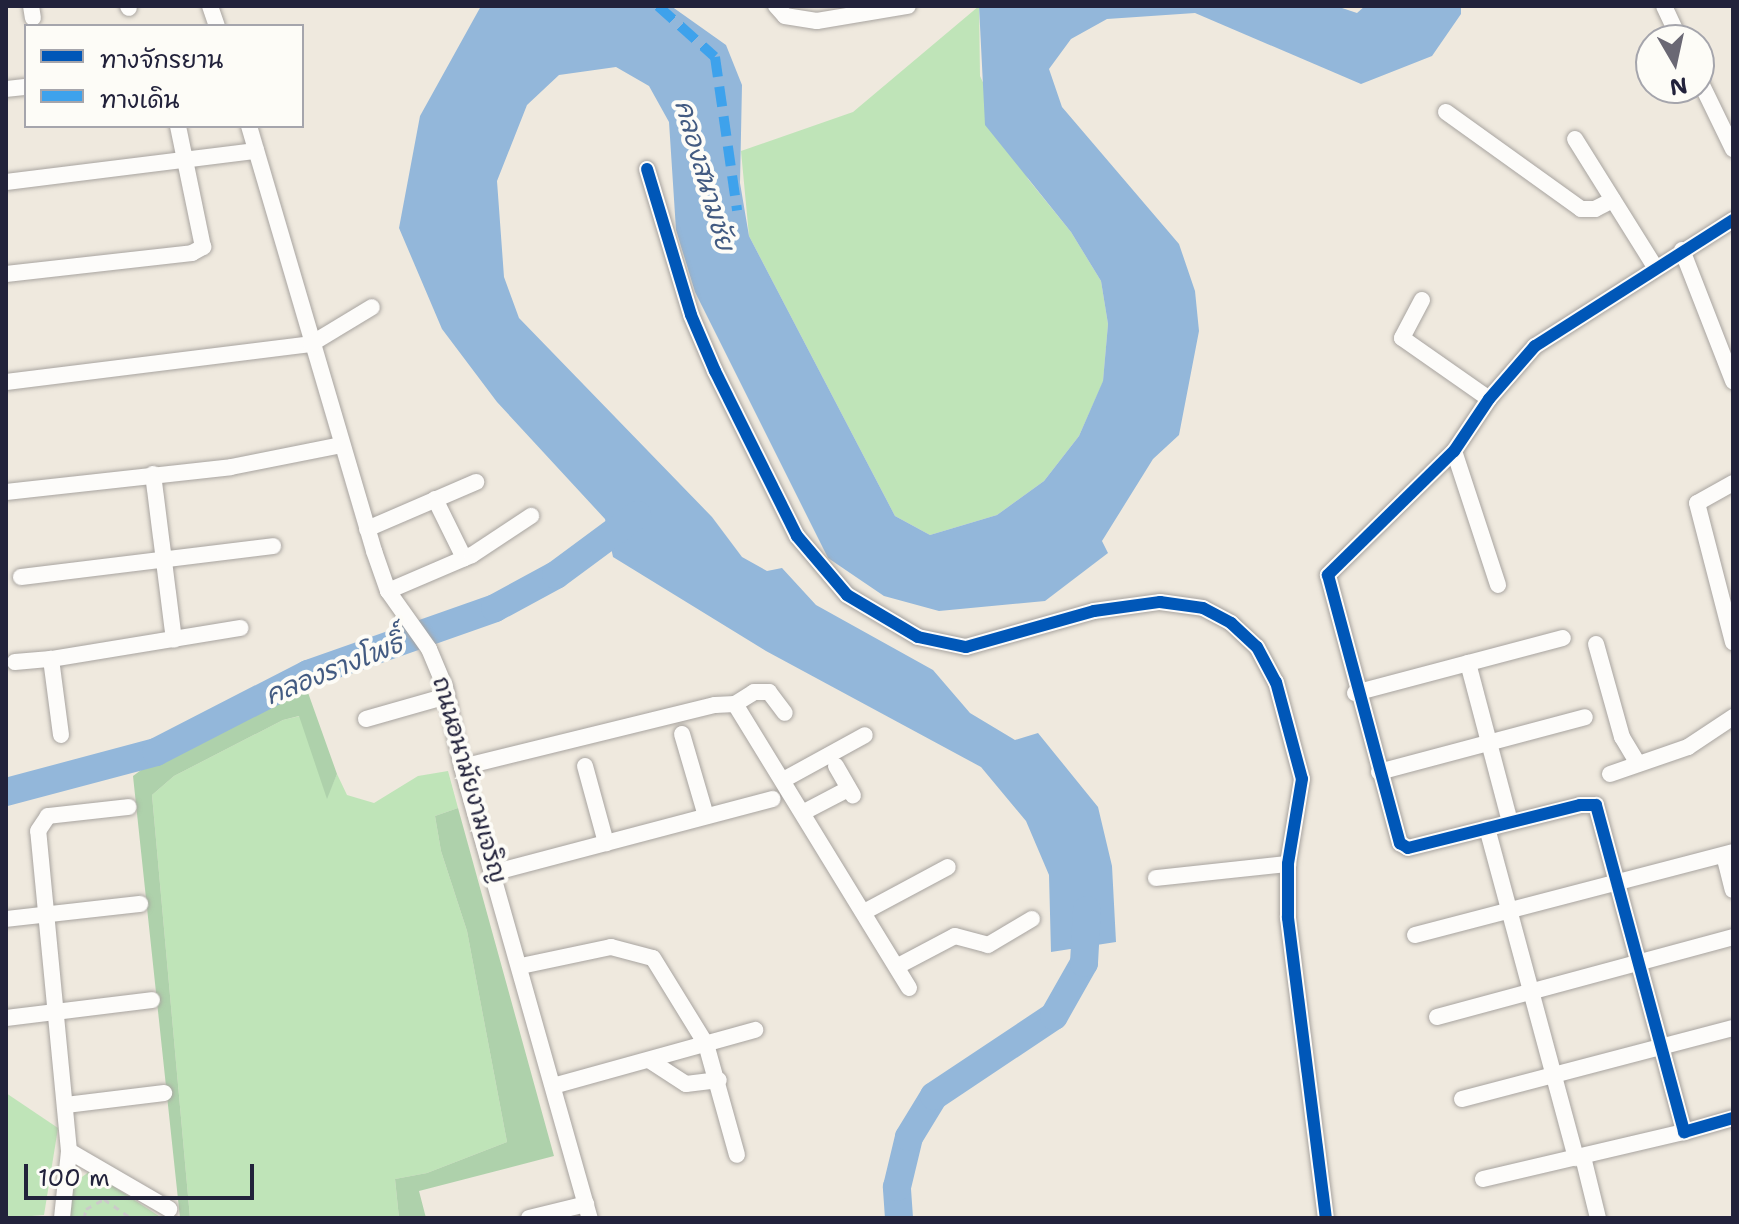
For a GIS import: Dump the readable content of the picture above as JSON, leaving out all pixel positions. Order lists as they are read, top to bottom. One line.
{"streets":{"street":["ถนนอนามัยงามเจริญ"]},"water":["คลองสนามชัย","คลองรางโพธิ์"],"legend":["ทางจักรยาน","ทางเดิน"],"scale_bar":"100 m","north":"bottom"}
